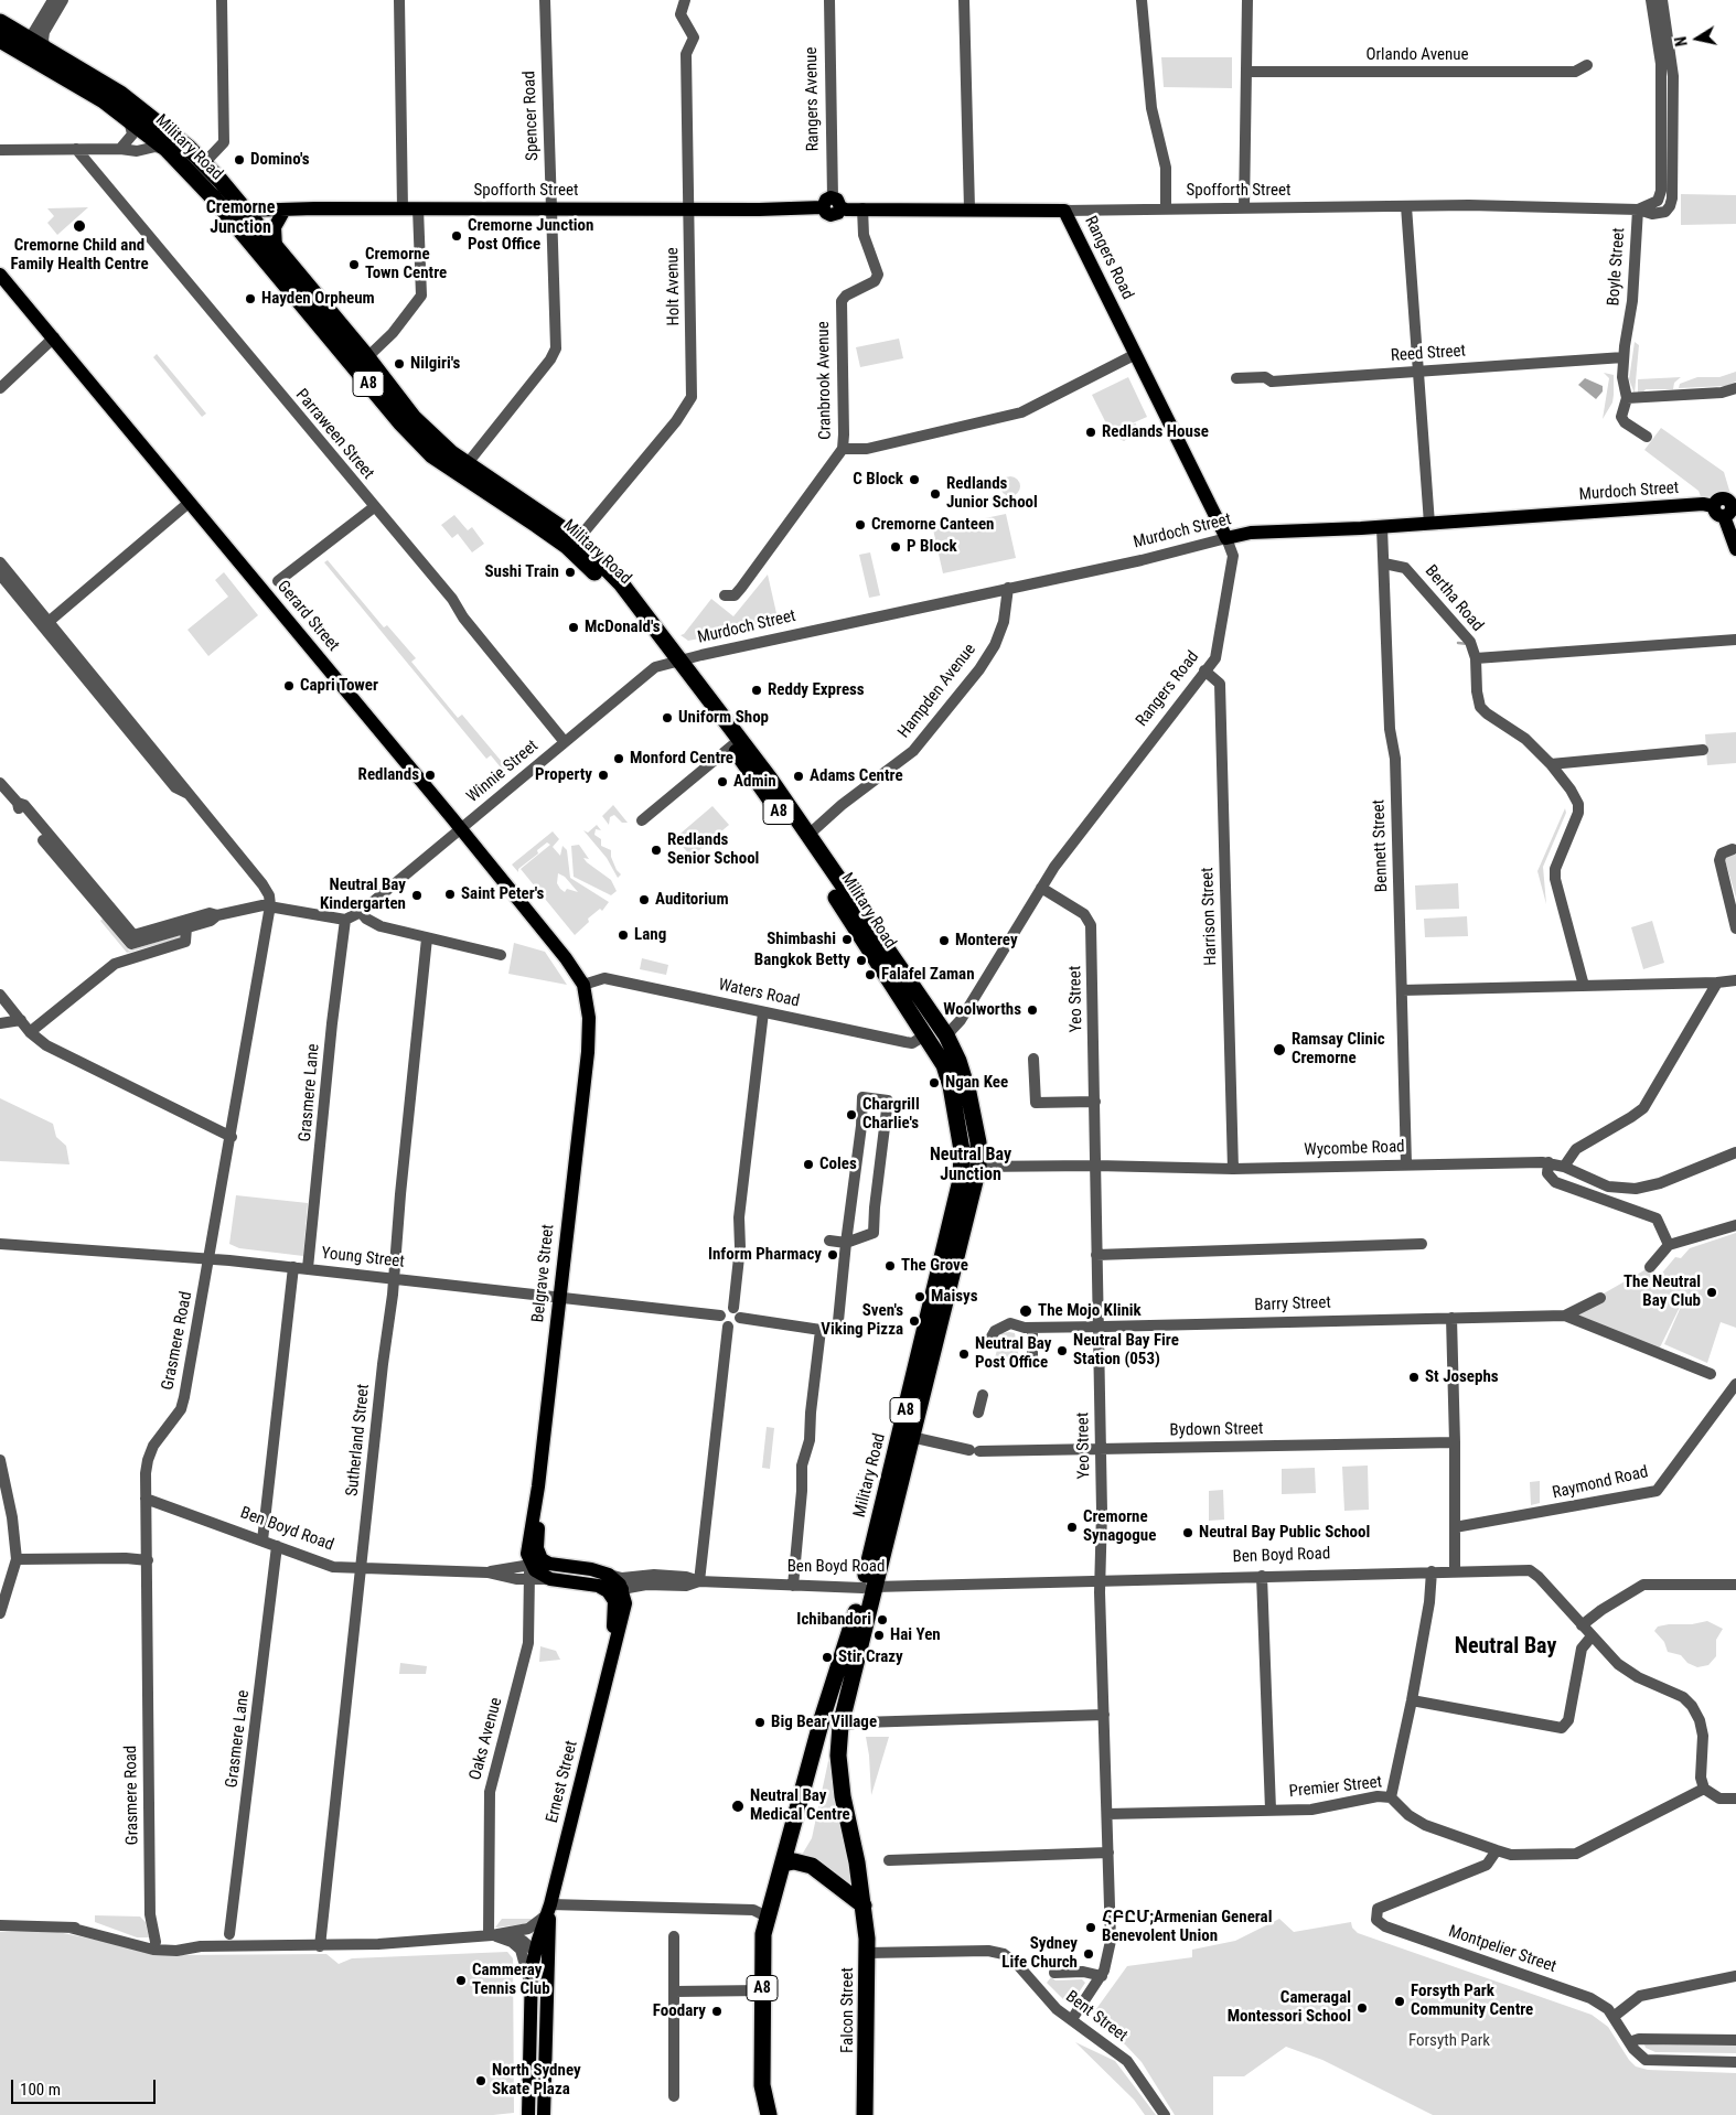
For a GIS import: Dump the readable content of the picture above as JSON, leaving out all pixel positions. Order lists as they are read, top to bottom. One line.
{"streets":{"highway":["Military Road","A8","Falcon Street"],"main road":["Spofforth Street","Rangers Road","Murdoch Street","Gerard Street","Belgrave Street","Ben Boyd Road","Ernest Street"],"street":["Orlando Avenue","Rangers Avenue","Spencer Road","Boyle Street","Holt Avenue","Reed Street","Cranbrook Avenue","Parraween Street","Bertha Road","Hampden Avenue","Winnie Street","Bennett Street","Harrison Street","Waters Road","Yeo Street","Grasmere Lane","Wycombe Road","Young Street","Barry Street","Grasmere Road","Bydown Street","Sutherland Street","Raymond Road","Oaks Avenue","Premier Street","Montpelier Street","Bent Street"]},"crossings":[["Rangers Avenue","Spofforth Street"],["Spencer Road","Military Road"],["Spencer Road","Spofforth Street"],["Military Road","Spofforth Street"],["Military Road","Rangers Road"],["Military Road","Holt Avenue"],["Military Road","Murdoch Street"],["Military Road","Hampden Avenue"],["Military Road","Winnie Street"],["Military Road","Waters Road"],["Military Road","Wycombe Road"],["Military Road","Bydown Street"],["Military Road","Ben Boyd Road"],["Military Road","Falcon Street"],["Spofforth Street","Rangers Road"],["Spofforth Street","Boyle Street"],["Spofforth Street","Holt Avenue"],["Spofforth Street","Cranbrook Avenue"],["Rangers Road","Murdoch Street"],["Rangers Road","Harrison Street"],["Rangers Road","Yeo Street"],["Boyle Street","Reed Street"],["Parraween Street","Winnie Street"],["Murdoch Street","Hampden Avenue"],["Murdoch Street","Winnie Street"],["Murdoch Street","Bennett Street"],["Bertha Road","Bennett Street"],["Gerard Street","Winnie Street"],["Gerard Street","Waters Road"],["Gerard Street","Belgrave Street"],["Bennett Street","Wycombe Road"],["Harrison Street","Wycombe Road"],["Waters Road","Belgrave Street"],["Yeo Street","Wycombe Road"],["Yeo Street","Barry Street"],["Yeo Street","Bydown Street"],["Yeo Street","Ben Boyd Road"],["Yeo Street","Premier Street"],["Yeo Street","Bent Street"],["Grasmere Lane","Young Street"],["Grasmere Lane","Ben Boyd Road"],["Young Street","Belgrave Street"],["Young Street","Grasmere Road"],["Young Street","Sutherland Street"],["Belgrave Street","Ben Boyd Road"],["Belgrave Street","Oaks Avenue"],["Grasmere Road","Ben Boyd Road"],["Sutherland Street","Ben Boyd Road"],["Ben Boyd Road","Oaks Avenue"],["Ben Boyd Road","Ernest Street"],["Ben Boyd Road","Premier Street"],["Premier Street","Montpelier Street"],["Falcon Street","Bent Street"]],"districts":["Cremorne Junction","Neutral Bay Junction","Neutral Bay"],"parks":["Forsyth Park"],"places":["Domino's","Cremorne Child and Family Health Centre","Cremorne Junction Post Office","Cremorne Town Centre","Hayden Orpheum","Nilgiri's","Redlands House","C Block","Redlands Junior School","Cremorne Canteen","P Block","Sushi Train","McDonald's","Capri Tower","Reddy Express","Uniform Shop","Monford Centre","Redlands","Property","Adams Centre","Admin","Redlands Senior School","Saint Peter's","Neutral Bay Kindergarten","Auditorium","Lang","Shimbashi","Monterey","Bangkok Betty","Falafel Zaman","Woolworths","Ramsay Clinic Cremorne","Ngan Kee","Chargrill Charlie's","Coles","Inform Pharmacy","The Grove","The Neutral Bay Club","Maisys","The Mojo Klinik","Sven's Viking Pizza","Neutral Bay Fire Station (053)","Neutral Bay Post Office","St Josephs","Cremorne Synagogue","Neutral Bay Public School","Ichibandori","Hai Yen","Stir Crazy","Big Bear Village","Neutral Bay Medical Centre","ՀԲԸՄ;Armenian General Benevolent Union","Sydney Life Church","Cammeray Tennis Club","Forsyth Park Community Centre","Cameragal Montessori School","Foodary","North Sydney Skate Plaza"],"scale_bar":"100 m","north":"left"}
